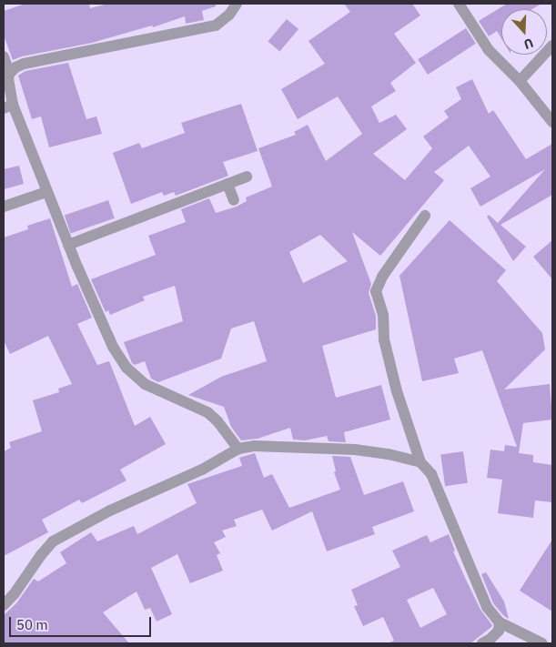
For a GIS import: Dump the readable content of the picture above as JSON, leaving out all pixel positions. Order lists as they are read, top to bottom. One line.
{"scale_bar":"50 m","north":"bottom"}
